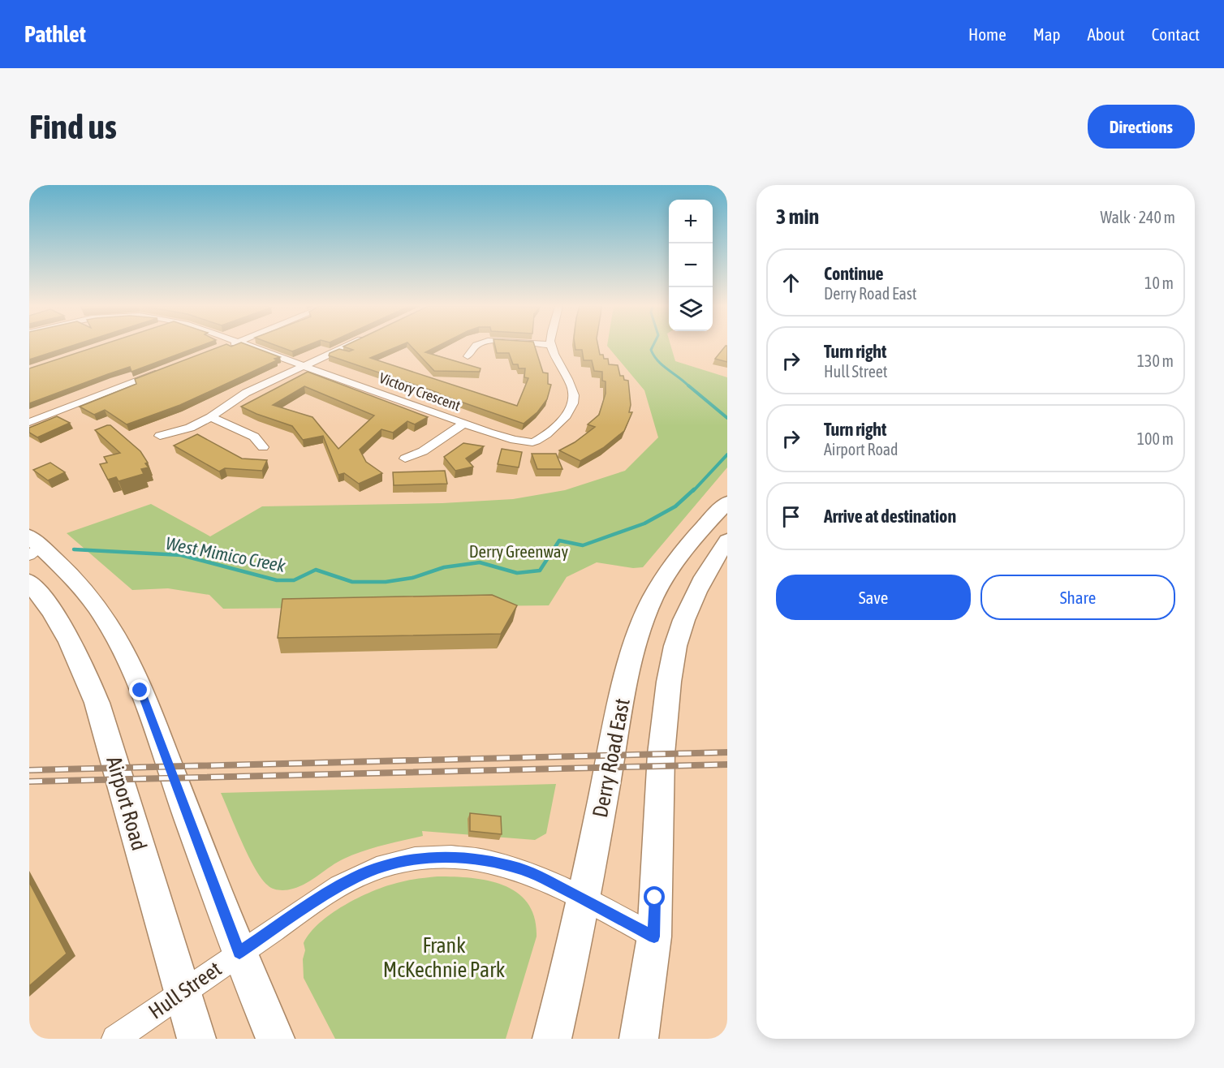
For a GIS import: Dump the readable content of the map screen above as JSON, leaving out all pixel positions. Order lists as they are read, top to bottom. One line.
{"streets":{"main road":["Derry Road East","Airport Road"],"street":["Victory Crescent","Hull Street"]},"crossings":[["Derry Road East","Hull Street"],["Airport Road","Hull Street"]],"water":["West Mimico Creek"],"parks":["Derry Greenway","Frank McKechnie Park"],"page":{"header":"Pathlet","nav":["Home","Map","About","Contact"],"buttons":["Directions",["Save","Share"]],"title":"Find us","heading":["3 min","Walk · 240 m"],"map_buttons":["+","−"],"list":[["Continue","Derry Road East","10 m"],["Turn right","Hull Street","130 m"],["Turn right","Airport Road","100 m"],"Arrive at destination"]}}
